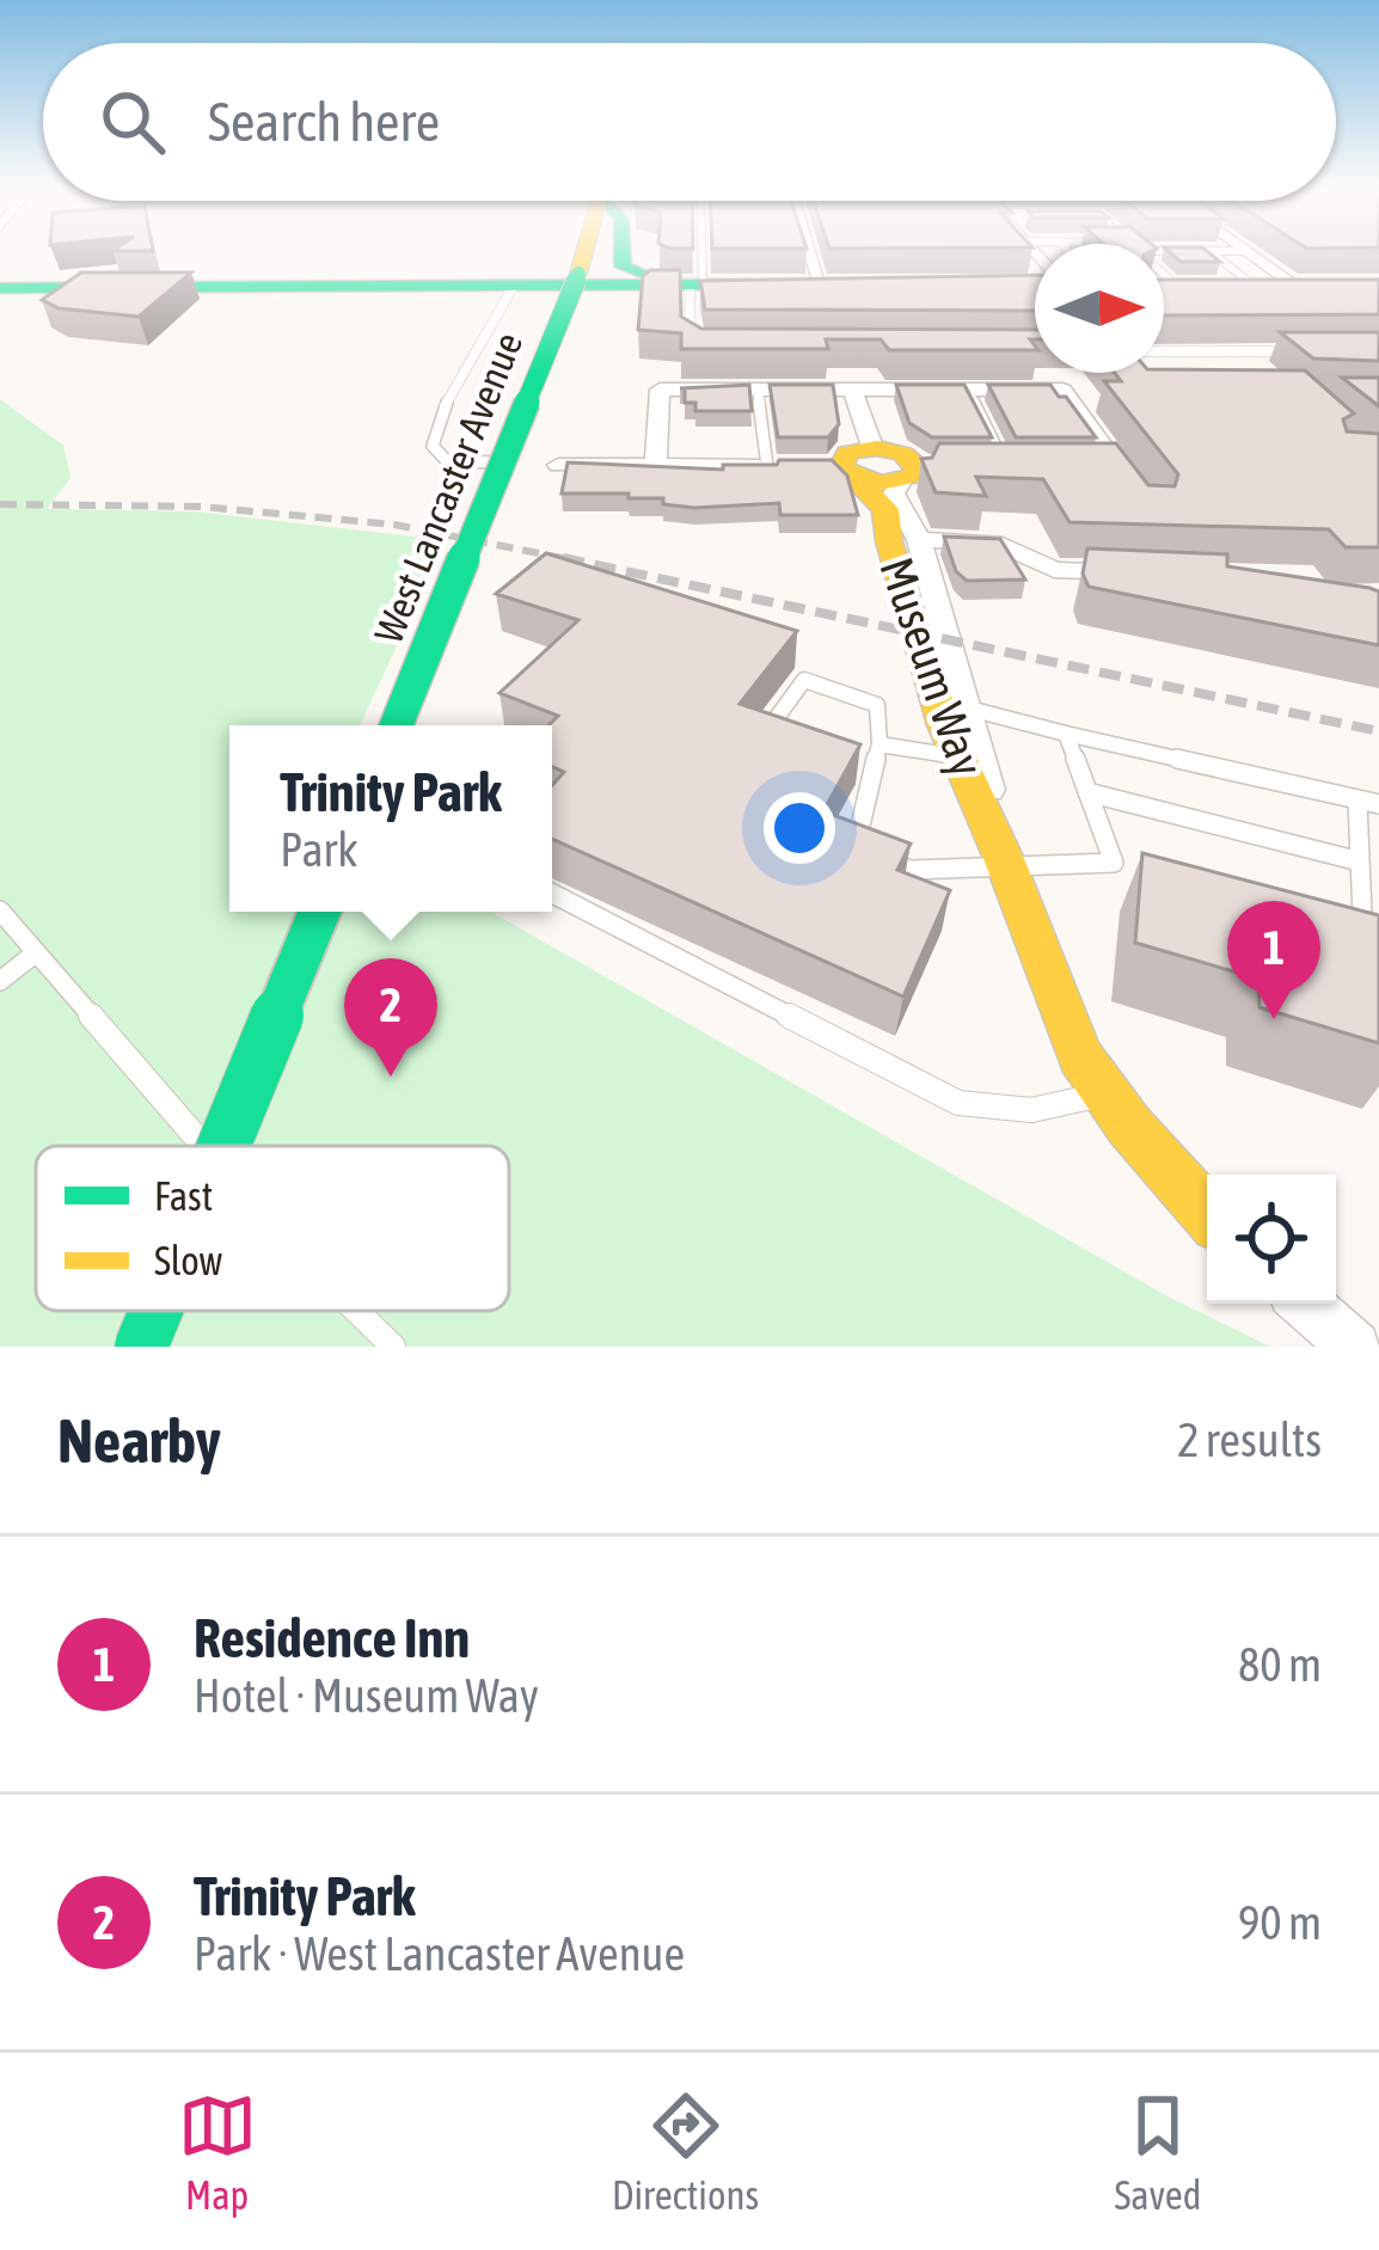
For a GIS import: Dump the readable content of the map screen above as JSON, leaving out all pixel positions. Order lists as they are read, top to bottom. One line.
{"streets":{"main road":["West Lancaster Avenue","Museum Way"]},"legend":["Fast","Slow"],"north":"right","page":{"search":"Search here","popup":["Trinity Park","Park"],"pins":["1","2"],"heading":["Nearby","2 results"],"list":[{"mark":"1","name":"Residence Inn","note":"Hotel · Museum Way","value":"80 m"},{"mark":"2","name":"Trinity Park","note":"Park · West Lancaster Avenue","value":"90 m"}],"nav":["Map","Directions","Saved"]}}
